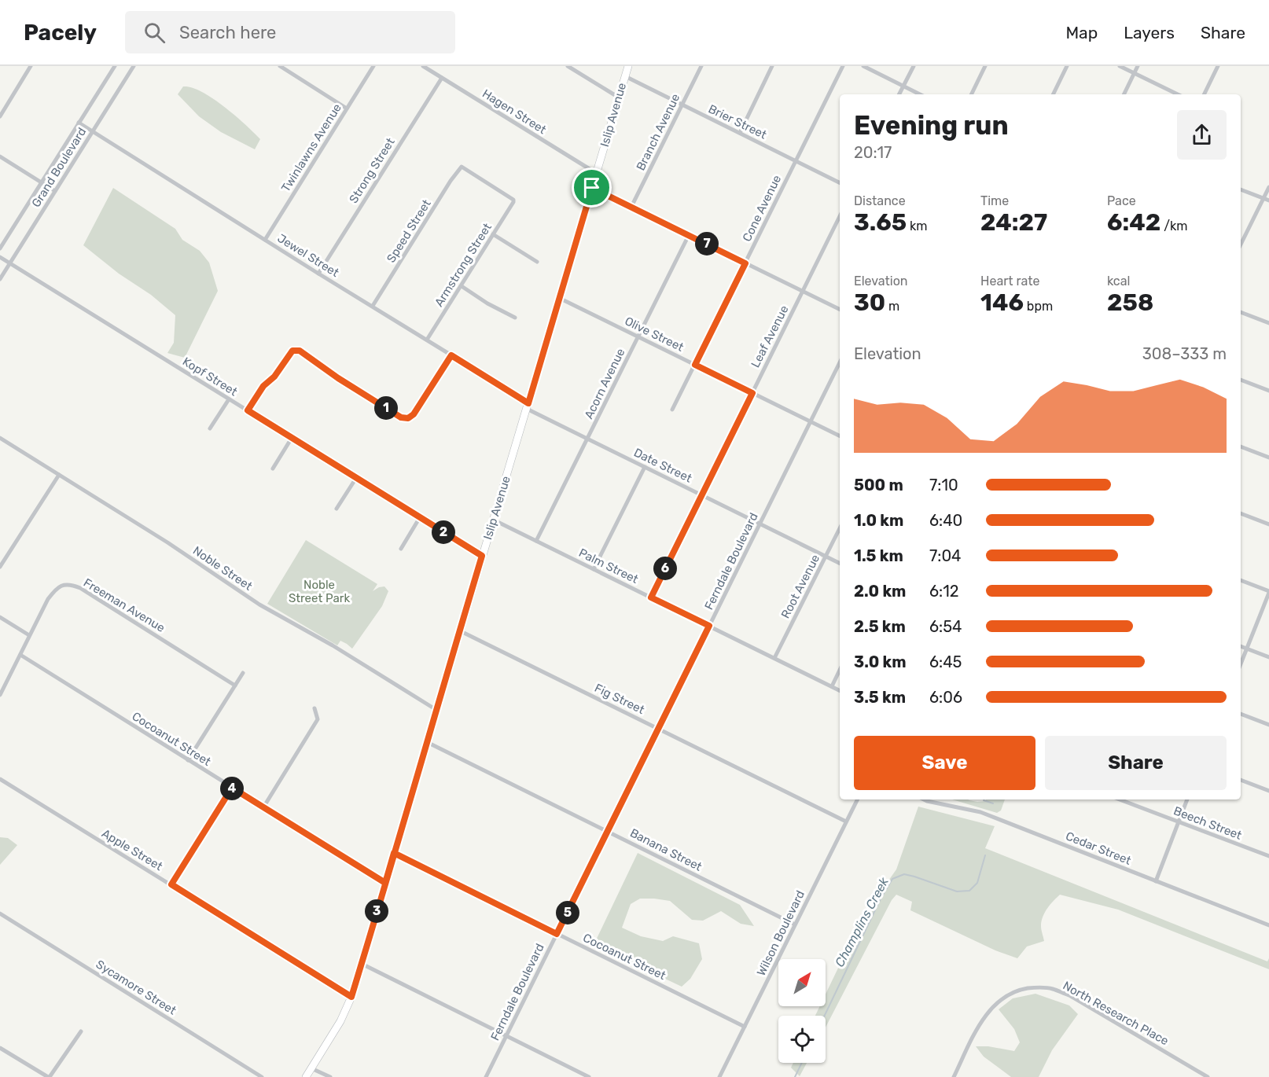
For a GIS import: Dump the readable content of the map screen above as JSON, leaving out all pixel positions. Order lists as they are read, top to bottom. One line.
{"streets":{"main road":["Islip Avenue"],"street":["Hagen Street","Brier Street","Branch Avenue","Twinlawns Avenue","Grand Boulevard","Strong Street","Cone Avenue","Speed Street","Jewel Street","Armstrong Street","Olive Street","Leaf Avenue","Kopf Street","Acorn Avenue","Date Street","Ferndale Boulevard","Palm Street","Noble Street","Root Avenue","Freeman Avenue","Fig Street","Cocoanut Street","Beech Street","Cedar Street","Apple Street","Banana Street","Wilson Boulevard","Sycamore Street","North Research Place"]},"crossings":[["Hagen Street","Islip Avenue"],["Hagen Street","Strong Street"],["Islip Avenue","Brier Street"],["Islip Avenue","Jewel Street"],["Islip Avenue","Olive Street"],["Islip Avenue","Kopf Street"],["Islip Avenue","Date Street"],["Islip Avenue","Palm Street"],["Islip Avenue","Noble Street"],["Islip Avenue","Fig Street"],["Islip Avenue","Cocoanut Street"],["Islip Avenue","Apple Street"],["Islip Avenue","Banana Street"],["Brier Street","Branch Avenue"],["Brier Street","Cone Avenue"],["Twinlawns Avenue","Jewel Street"],["Grand Boulevard","Jewel Street"],["Grand Boulevard","Kopf Street"],["Strong Street","Jewel Street"],["Cone Avenue","Olive Street"],["Speed Street","Jewel Street"],["Speed Street","Armstrong Street"],["Jewel Street","Armstrong Street"],["Jewel Street","Date Street"],["Olive Street","Leaf Avenue"],["Olive Street","Acorn Avenue"],["Olive Street","Ferndale Boulevard"],["Leaf Avenue","Date Street"],["Leaf Avenue","Palm Street"],["Acorn Avenue","Date Street"],["Acorn Avenue","Palm Street"],["Date Street","Ferndale Boulevard"],["Date Street","Root Avenue"],["Ferndale Boulevard","Palm Street"],["Ferndale Boulevard","Fig Street"],["Ferndale Boulevard","Cocoanut Street"],["Ferndale Boulevard","Banana Street"],["Palm Street","Root Avenue"],["Freeman Avenue","Cocoanut Street"],["Fig Street","Wilson Boulevard"],["Cocoanut Street","Wilson Boulevard"],["Banana Street","Wilson Boulevard"]],"water":["Champlins Creek"],"parks":["Noble Street Park"],"north":"top right","page":{"header":"Pacely","search":"Search here","nav":["Map","Layers","Share"],"heading":["Evening run","20:17"],"stats":[["Distance","3.65 km"],["Time","24:27"],["Pace","6:42 /km"],["Elevation","30 m"],["Heart rate","146 bpm"],["kcal","258"]],"pins":["7","1","2","6","4","3","5"],"chart":["Elevation","308–333 m"],"list":[{"name":"500 m","note":"7:10"},{"name":"1.0 km","note":"6:40"},{"name":"1.5 km","note":"7:04"},{"name":"2.0 km","note":"6:12"},{"name":"2.5 km","note":"6:54"},{"name":"3.0 km","note":"6:45"},{"name":"3.5 km","note":"6:06"}],"buttons":["Save","Share"]}}
